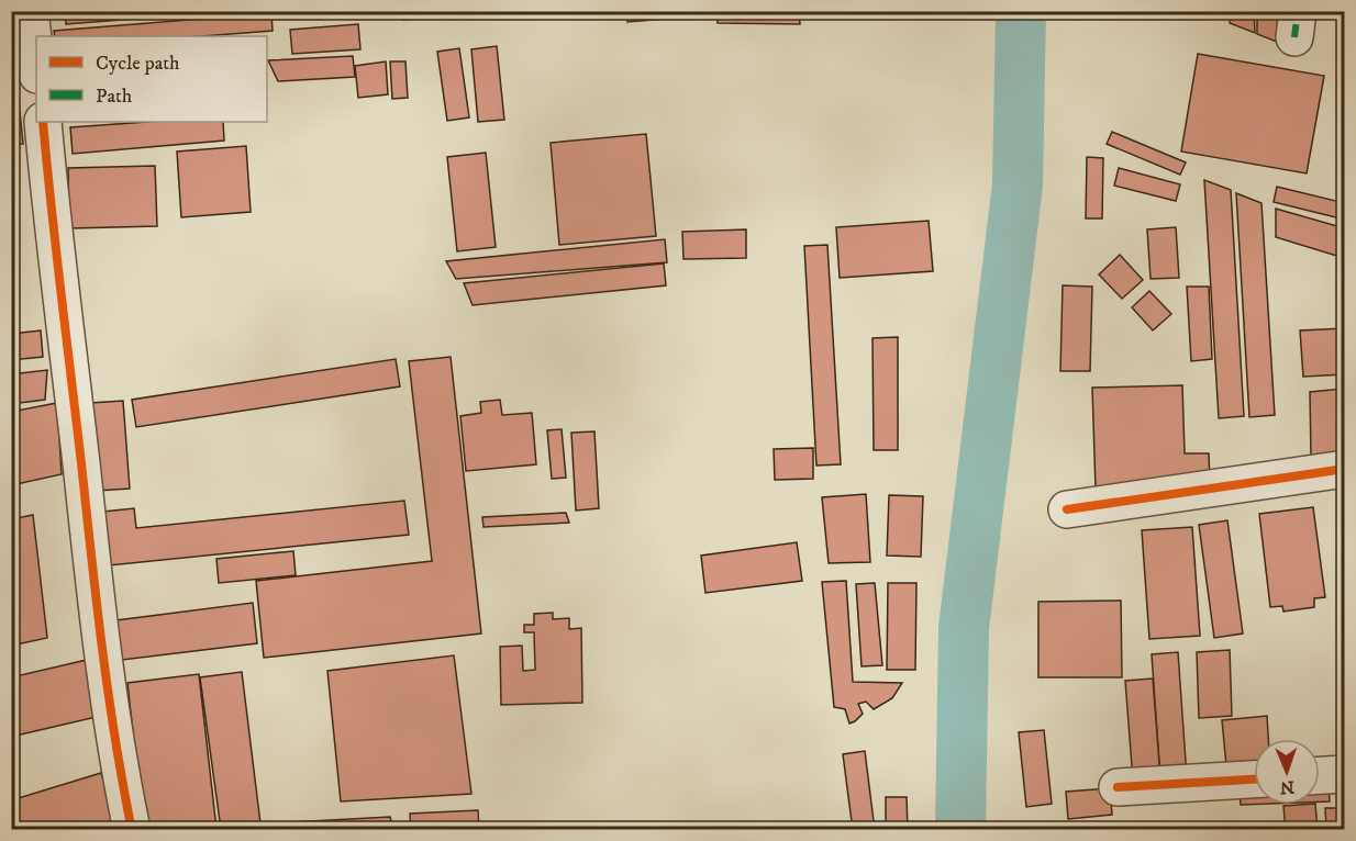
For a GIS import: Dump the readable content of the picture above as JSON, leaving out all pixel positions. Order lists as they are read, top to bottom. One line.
{"legend":["Cycle path","Path"],"north":"bottom"}
